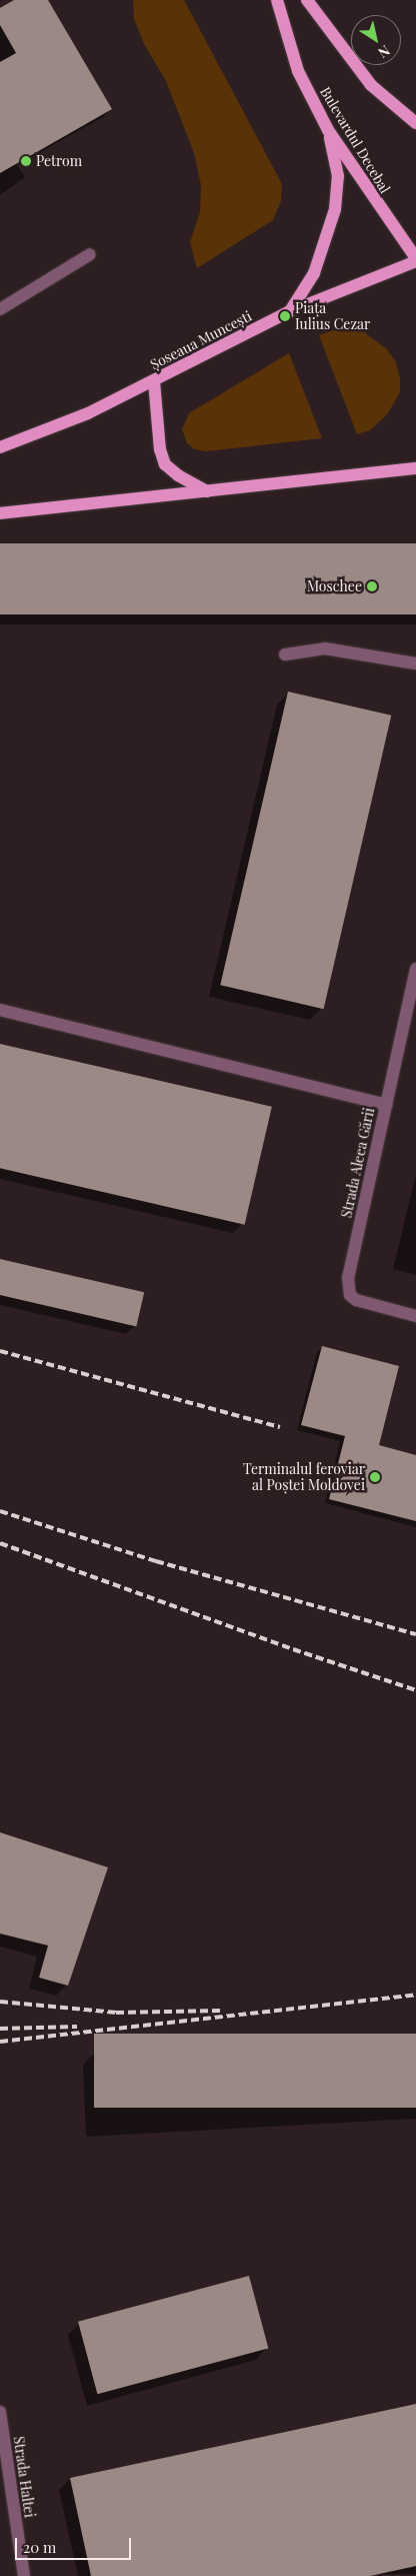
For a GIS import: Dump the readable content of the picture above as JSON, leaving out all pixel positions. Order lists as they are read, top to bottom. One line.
{"streets":{"main road":["Bulevardul Decebal","Șoseaua Muncești"],"street":["Strada Aleea Gării","Strada Haltei"]},"crossings":[["Bulevardul Decebal","Șoseaua Muncești"]],"places":["Petrom","Piața Iulius Cezar","Moschee","Terminalul feroviar al Poștei Moldovei"],"scale_bar":"20 m","north":"bottom right"}
